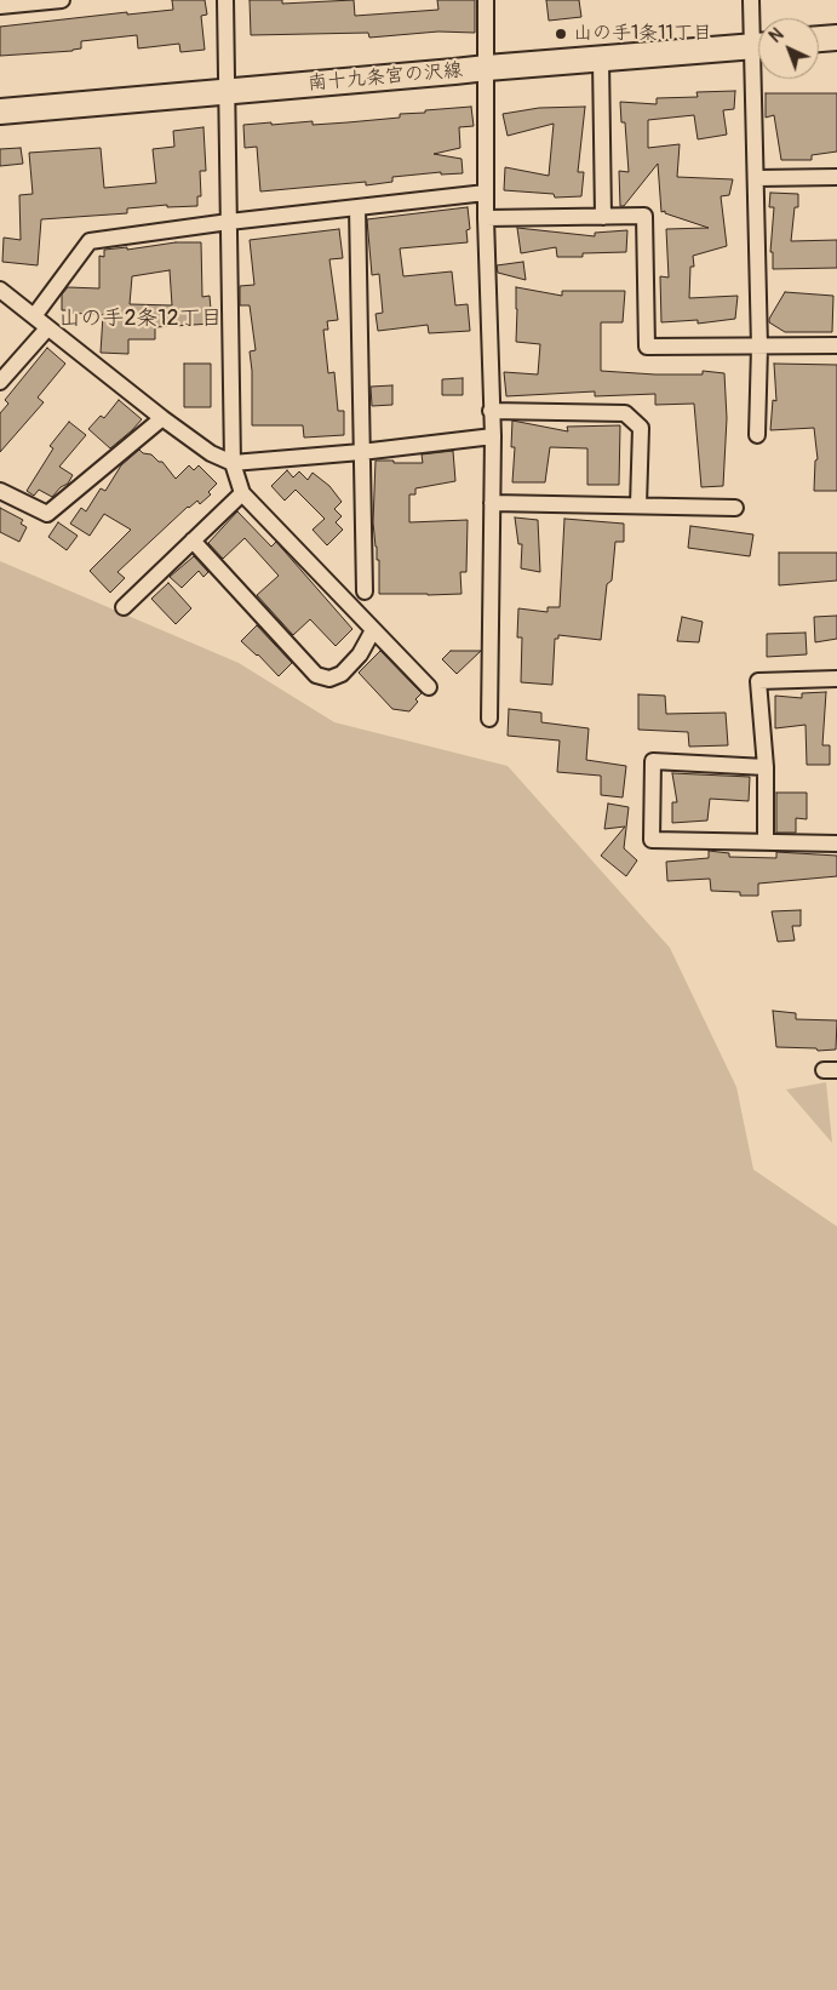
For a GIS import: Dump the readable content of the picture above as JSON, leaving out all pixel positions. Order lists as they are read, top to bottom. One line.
{"streets":{"main road":["南十九条宮の沢線"]},"districts":["山の手2条12丁目"],"places":["山の手1条11丁目"],"north":"top left"}
